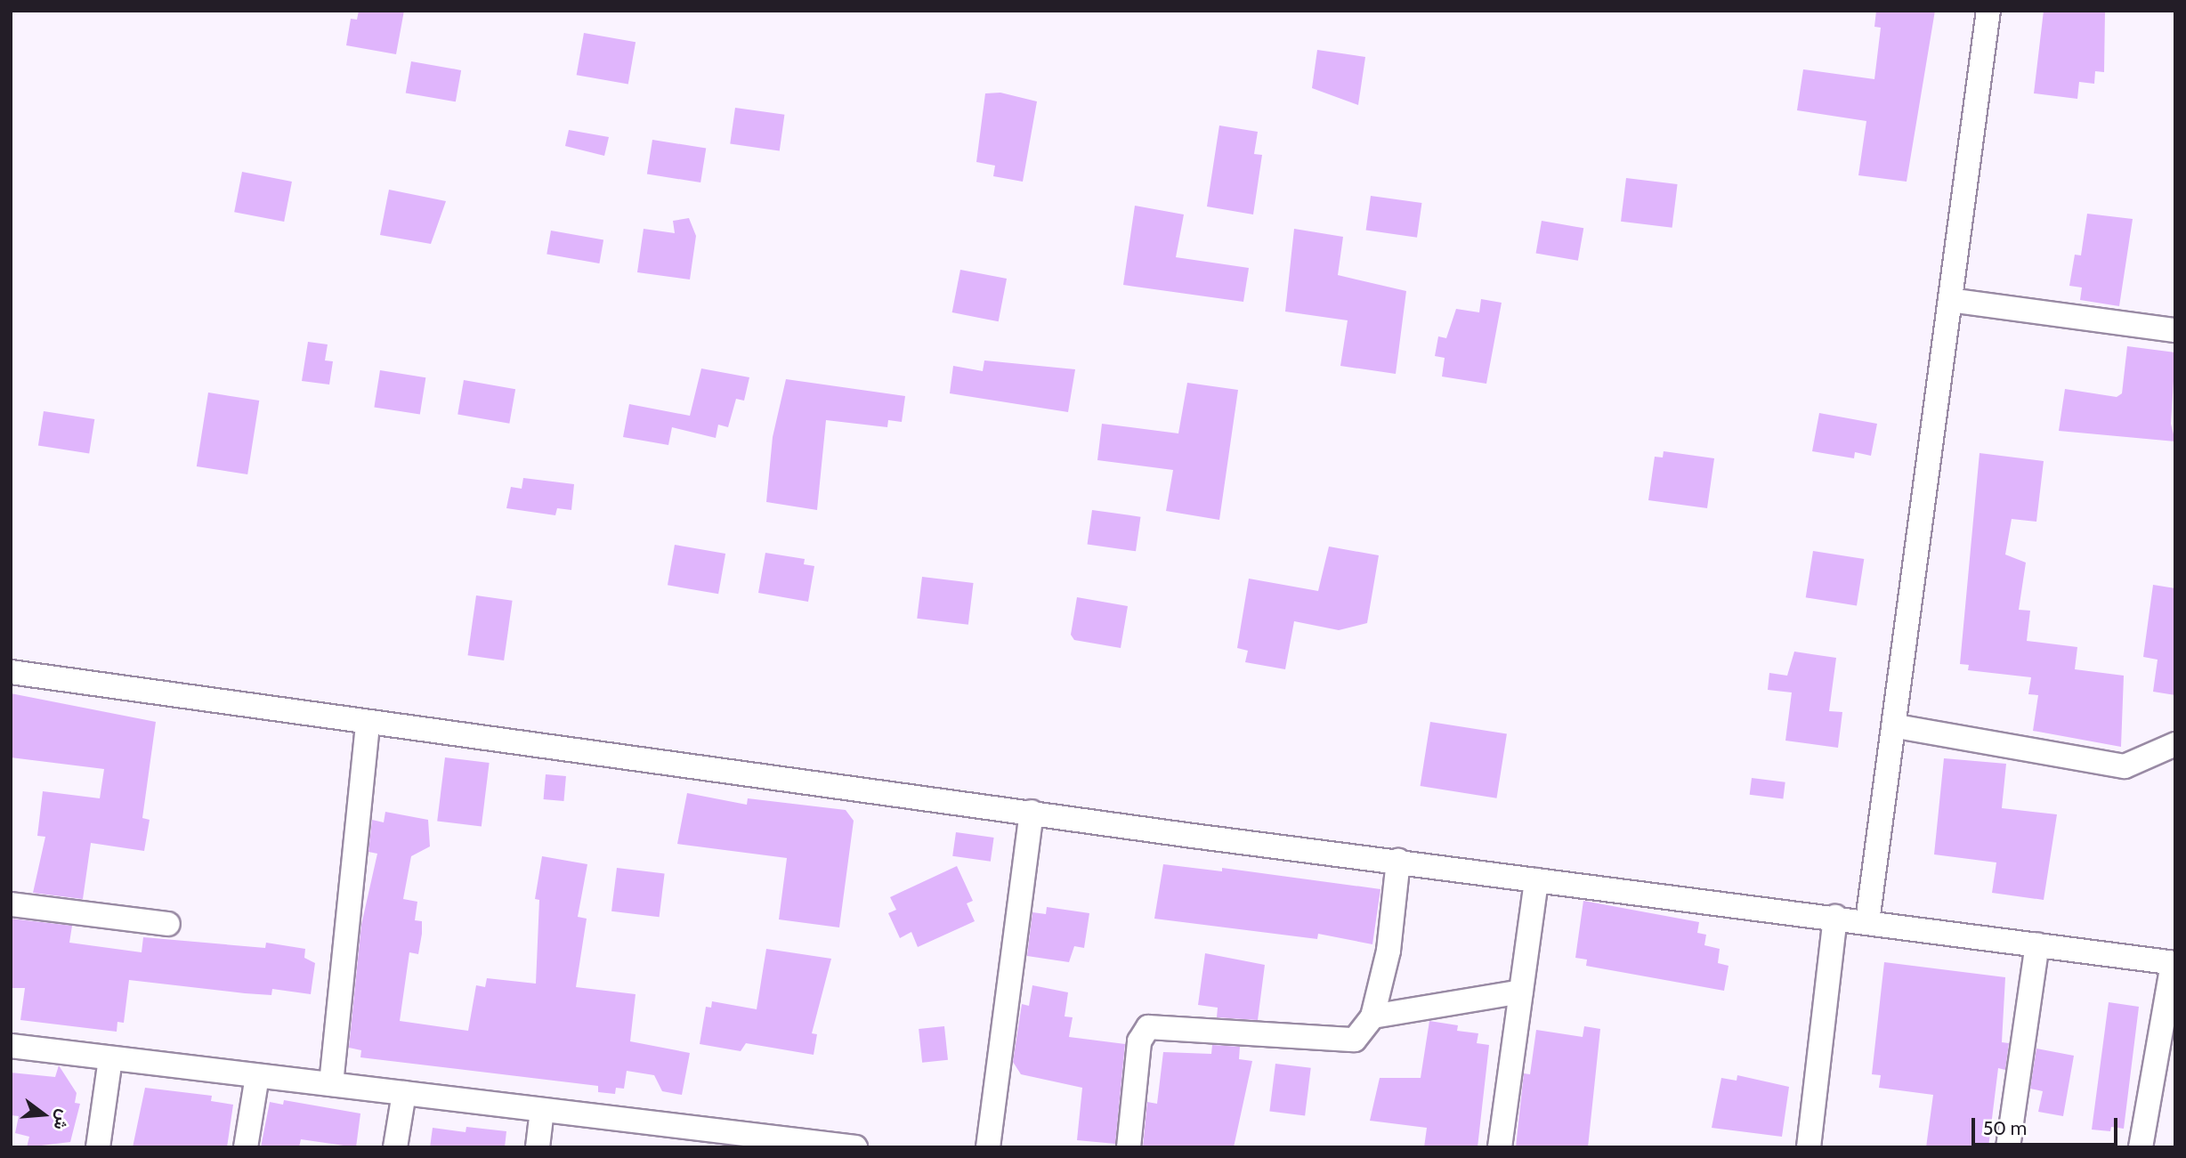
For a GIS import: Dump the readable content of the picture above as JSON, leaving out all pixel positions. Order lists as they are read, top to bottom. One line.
{"scale_bar":"50 m","north":"right"}
